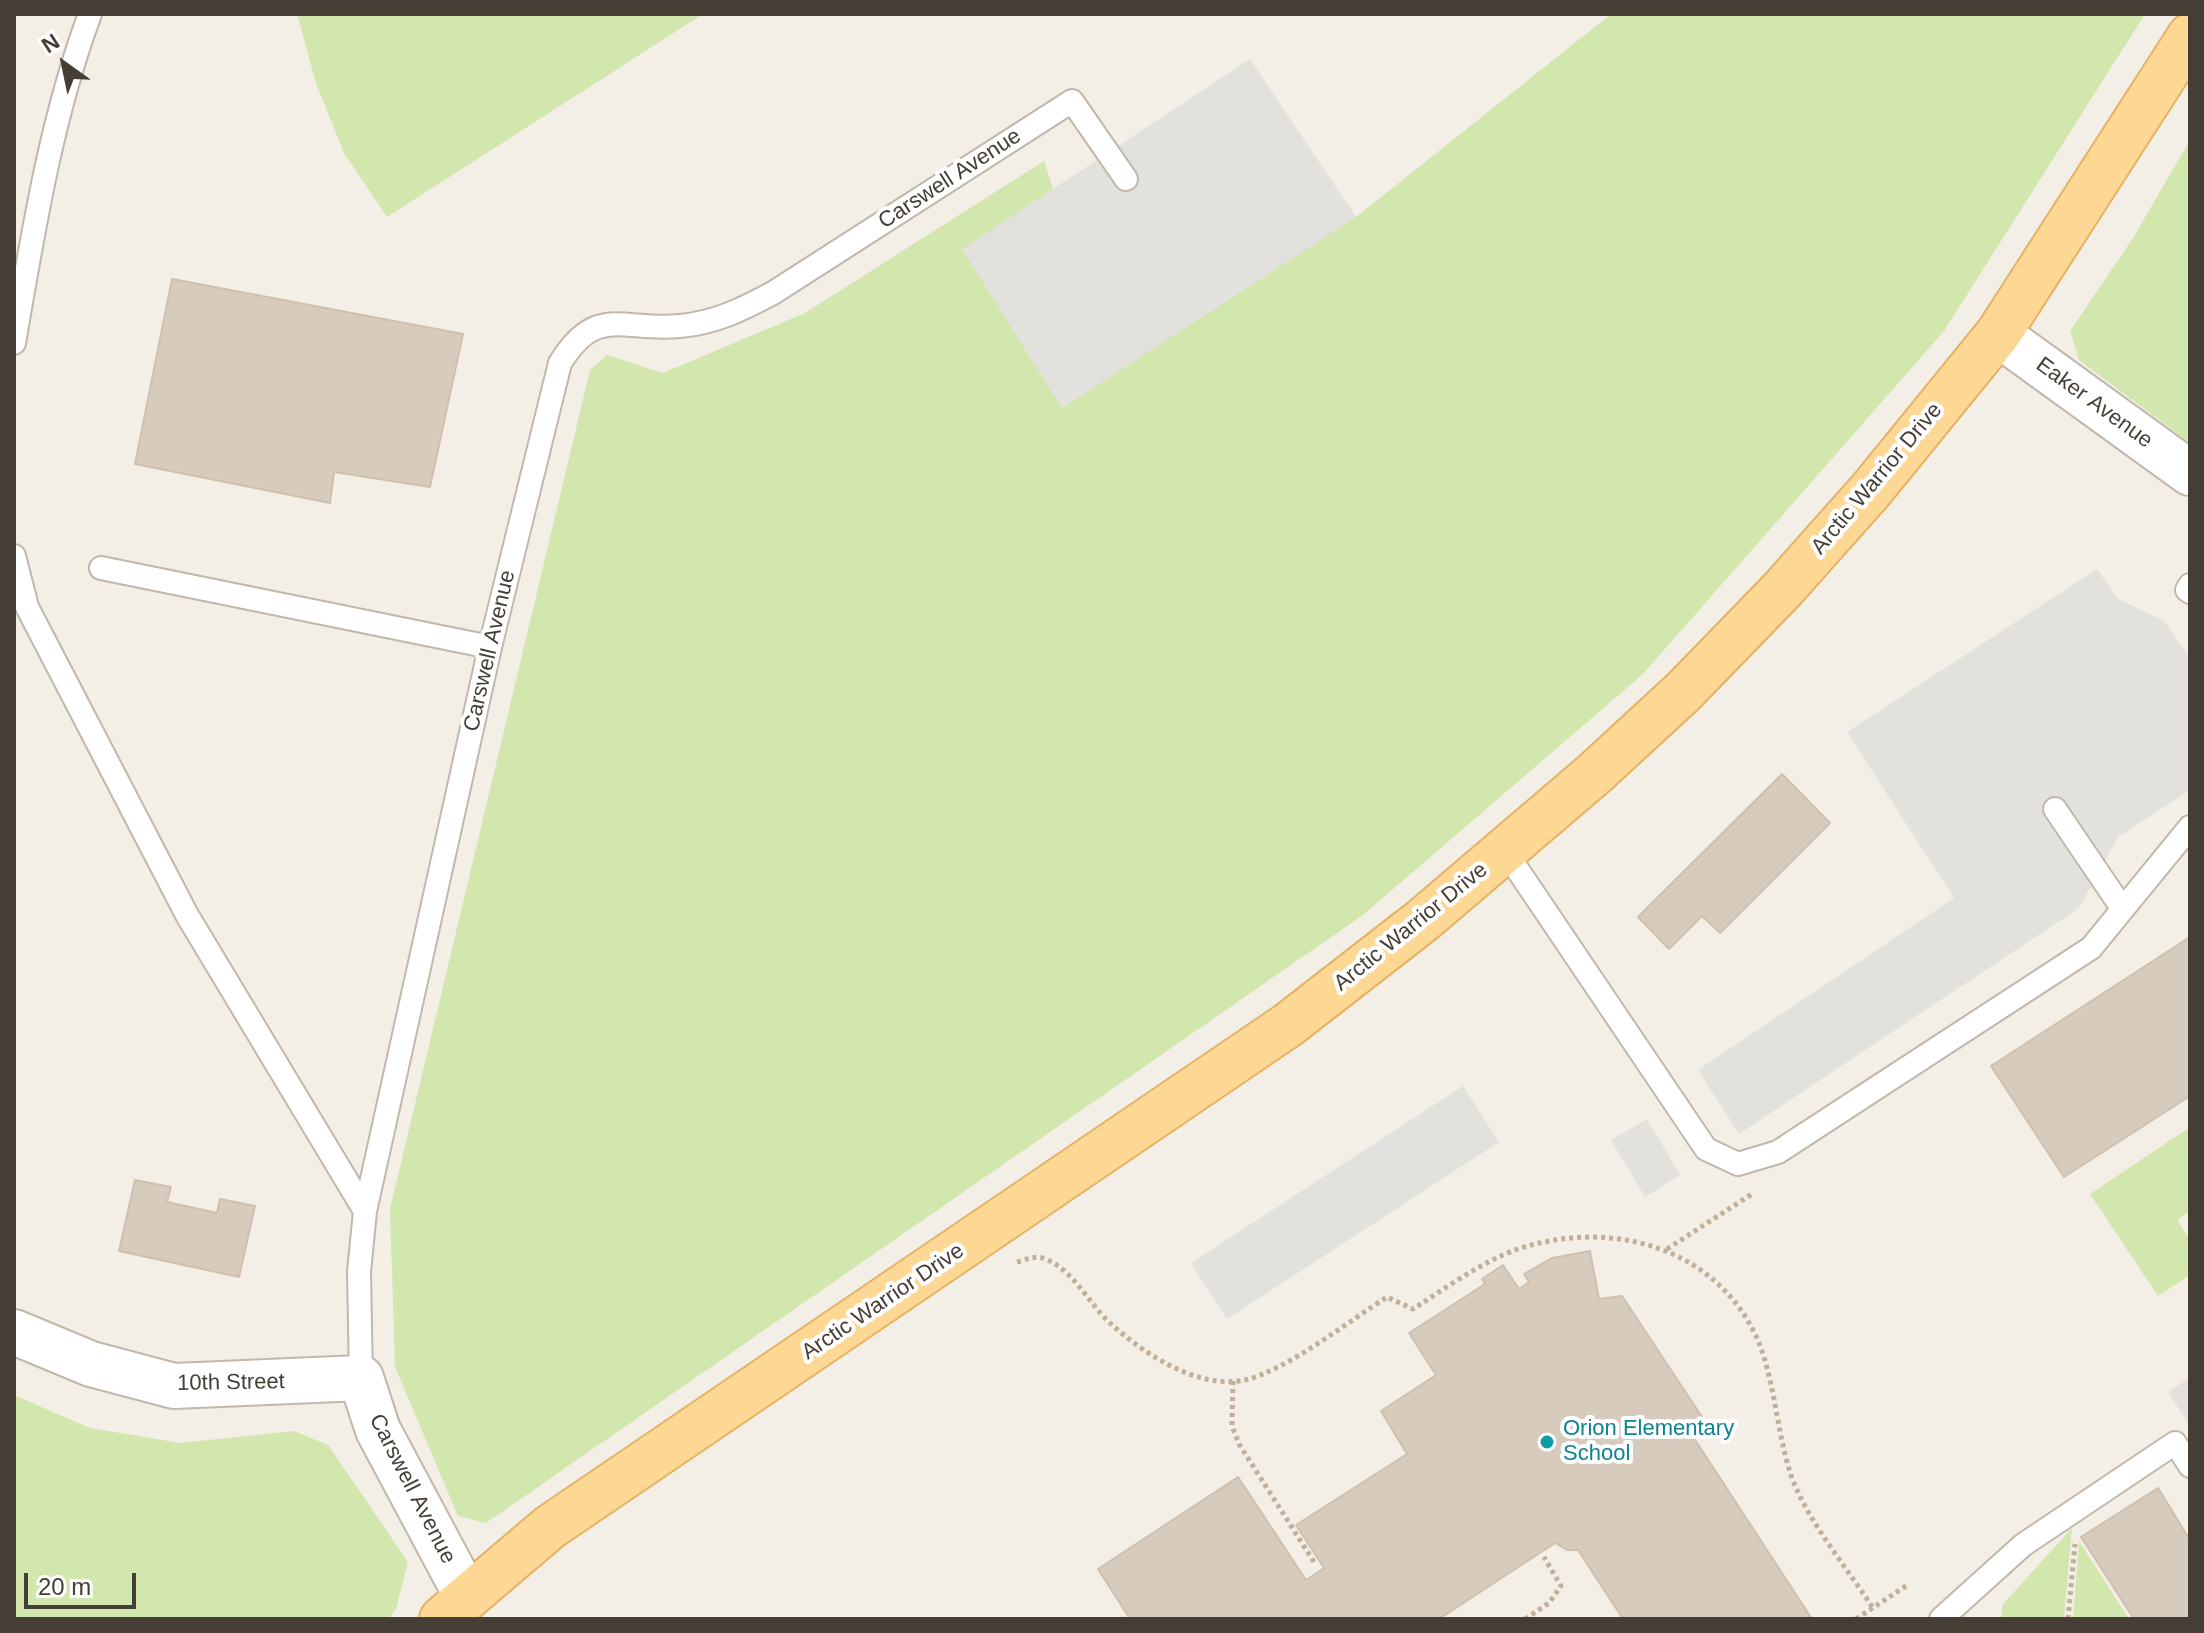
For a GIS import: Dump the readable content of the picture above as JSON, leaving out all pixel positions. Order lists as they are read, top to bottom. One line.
{"streets":{"main road":["Arctic Warrior Drive"],"street":["Carswell Avenue","Eaker Avenue","10th Street"]},"crossings":[["Carswell Avenue","Arctic Warrior Drive"],["Carswell Avenue","10th Street"],["Eaker Avenue","Arctic Warrior Drive"]],"places":["Orion Elementary School"],"scale_bar":"20 m","north":"top left"}
